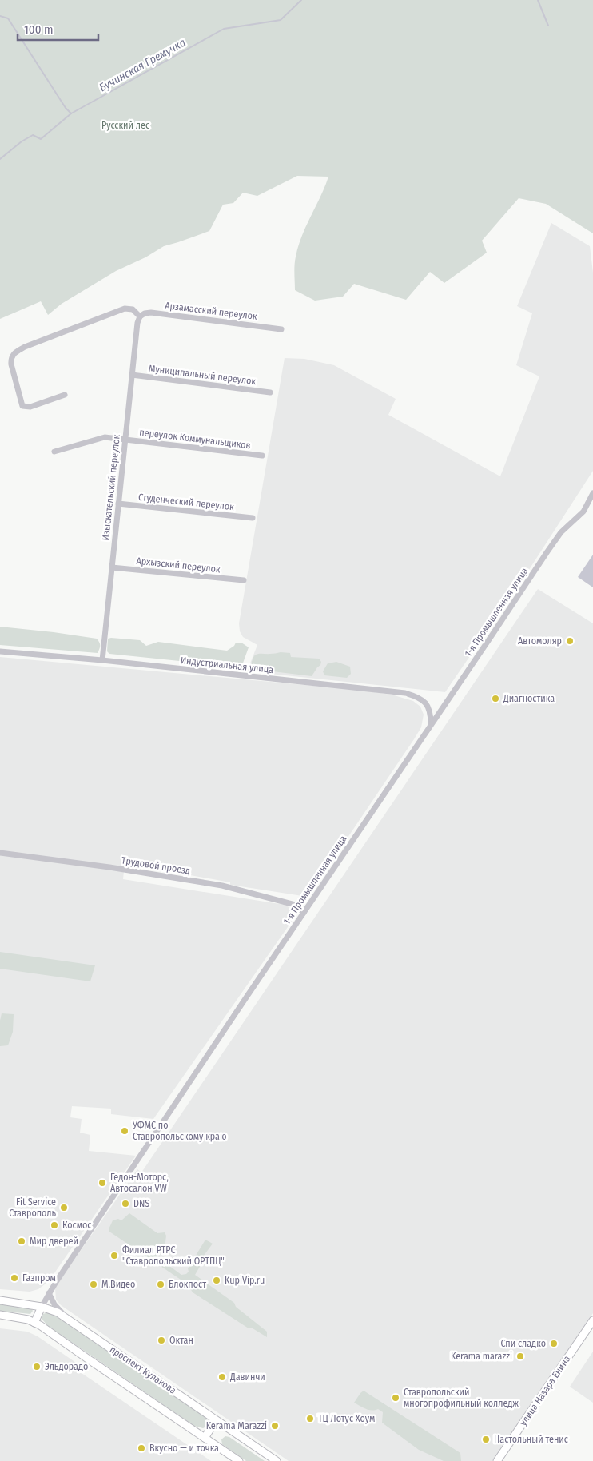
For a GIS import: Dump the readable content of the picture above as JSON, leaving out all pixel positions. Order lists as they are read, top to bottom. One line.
{"streets":{"main road":["проспект Кулакова","улица Назара Енина"],"street":["Арзамасский переулок","Муниципальный переулок","переулок Коммунальщиков","Изыскательский переулок","Студенческий переулок","Архызский переулок","1-я Промышленная улица","Индустриальная улица","Трудовой проезд"]},"crossings":[["Арзамасский переулок","Изыскательский переулок"],["Муниципальный переулок","Изыскательский переулок"],["переулок Коммунальщиков","Изыскательский переулок"],["Изыскательский переулок","Студенческий переулок"],["Изыскательский переулок","Архызский переулок"],["Изыскательский переулок","Индустриальная улица"],["1-я Промышленная улица","Индустриальная улица"],["1-я Промышленная улица","Трудовой проезд"],["1-я Промышленная улица","проспект Кулакова"]],"water":["Бучинская Гремучка"],"parks":["Русский лес"],"places":["Автомоляр","Диагностика","УФМС по Ставропольскому краю","Гедон-Моторс, Автосалон VW","DNS","Fit Service Ставрополь","Космос","Мир дверей","Филиал РТРС \"Ставропольский ОРТПЦ\"","Газпром","KupiVip.ru","М.Видео","Блокпост","Октан","Спи сладко","Kerama marazzi","Эльдорадо","Давинчи","Ставропольский многопрофильный колледж","ТЦ Лотус Хоум","Kerama Marazzi","Настольный тенис","Вкусно — и точка"],"scale_bar":"100 m"}
